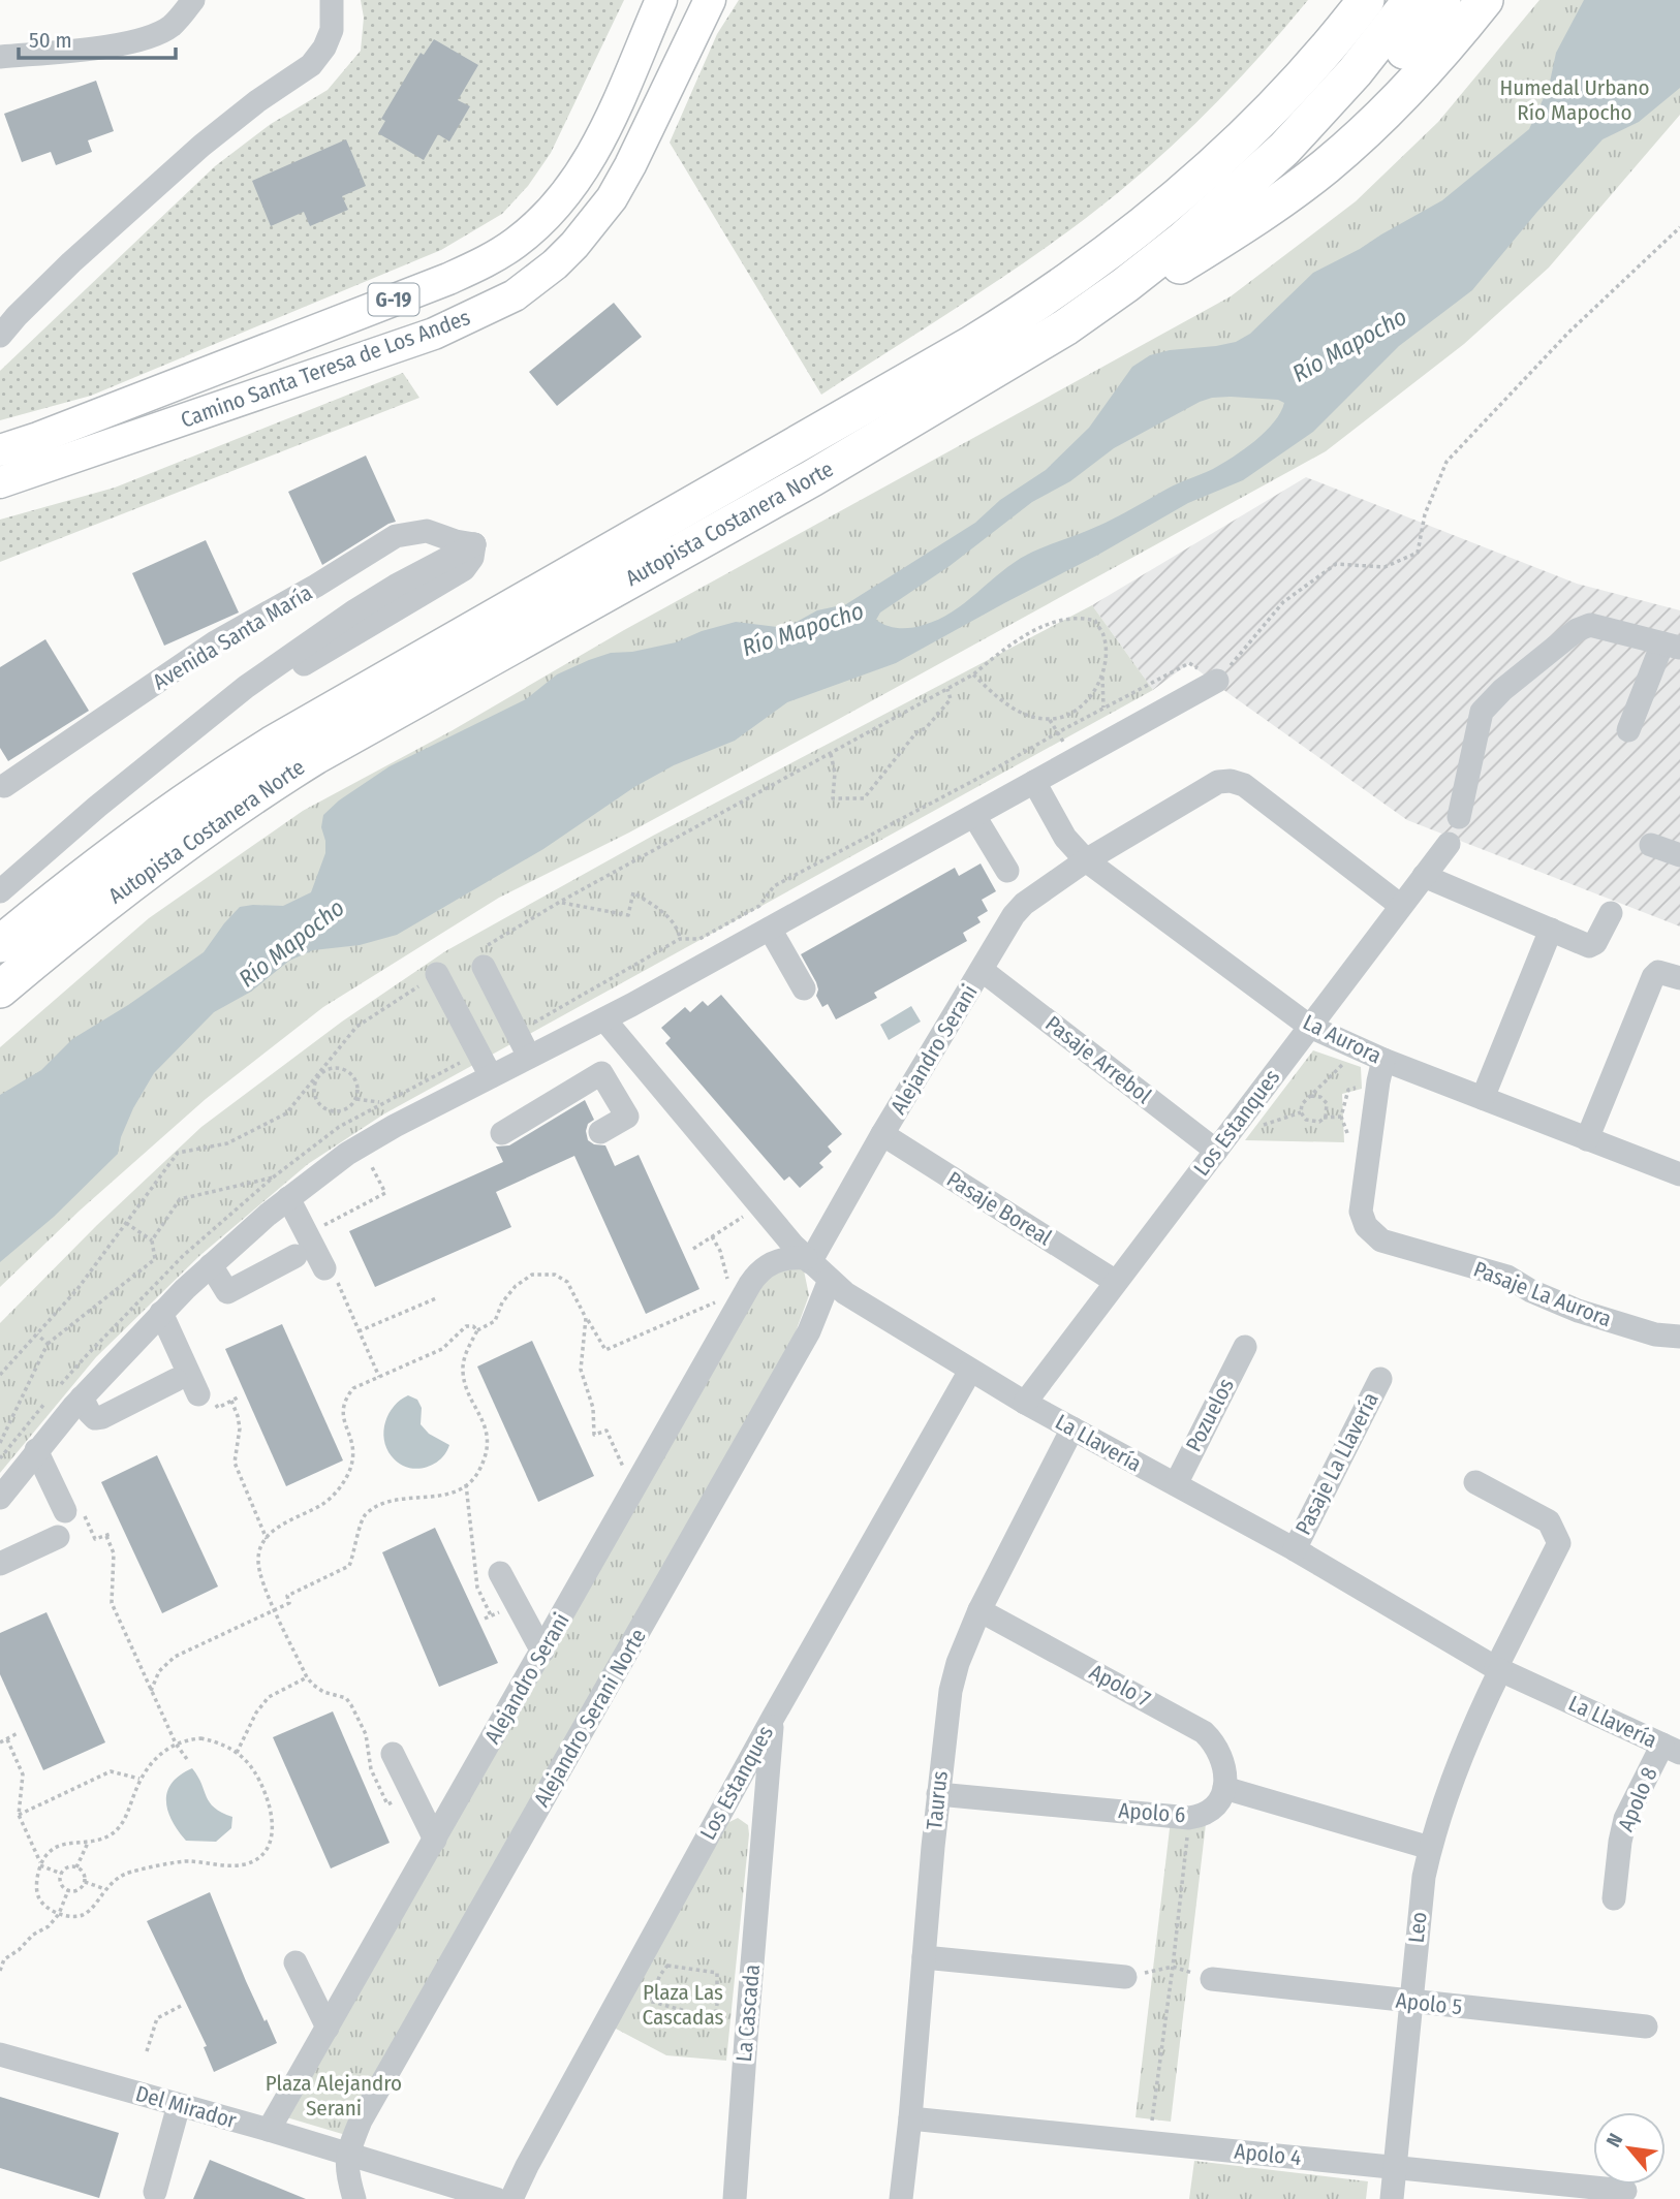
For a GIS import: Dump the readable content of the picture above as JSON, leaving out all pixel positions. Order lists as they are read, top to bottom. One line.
{"streets":{"highway":["Autopista Costanera Norte"],"main road":["G-19","Camino Santa Teresa de Los Andes"],"street":["Avenida Santa María","La Aurora","Alejandro Serani","Pasaje Arrebol","Los Estanques","Pasaje Boreal","Pasaje La Aurora","Pozuelos","La Llavería","Pasaje La Llavería","Apolo 7","Alejandro Serani Norte","Apolo 8","Taurus","Apolo 6","Leo","Apolo 5","La Cascada","Del Mirador","Apolo 4"]},"crossings":[["La Aurora","Alejandro Serani"],["La Aurora","Los Estanques"],["La Aurora","Pasaje La Aurora"],["Alejandro Serani","Pasaje Arrebol"],["Alejandro Serani","Los Estanques"],["Alejandro Serani","Pasaje Boreal"],["Alejandro Serani","La Llavería"],["Alejandro Serani","Del Mirador"],["Pasaje Arrebol","Los Estanques"],["Los Estanques","Pasaje Boreal"],["Los Estanques","La Llavería"],["Los Estanques","La Cascada"],["Pozuelos","La Llavería"],["La Llavería","Pasaje La Llavería"],["La Llavería","Alejandro Serani Norte"],["La Llavería","Apolo 8"],["La Llavería","Taurus"],["La Llavería","Leo"],["Apolo 7","Taurus"],["Apolo 7","Apolo 6"],["Alejandro Serani Norte","Del Mirador"],["Taurus","Apolo 6"],["Taurus","Apolo 4"],["Leo","Apolo 5"],["Leo","Apolo 4"]],"water":["Río Mapocho"],"parks":["Humedal Urbano Río Mapocho","Plaza Las Cascadas","Plaza Alejandro Serani"],"scale_bar":"50 m","north":"top left"}
